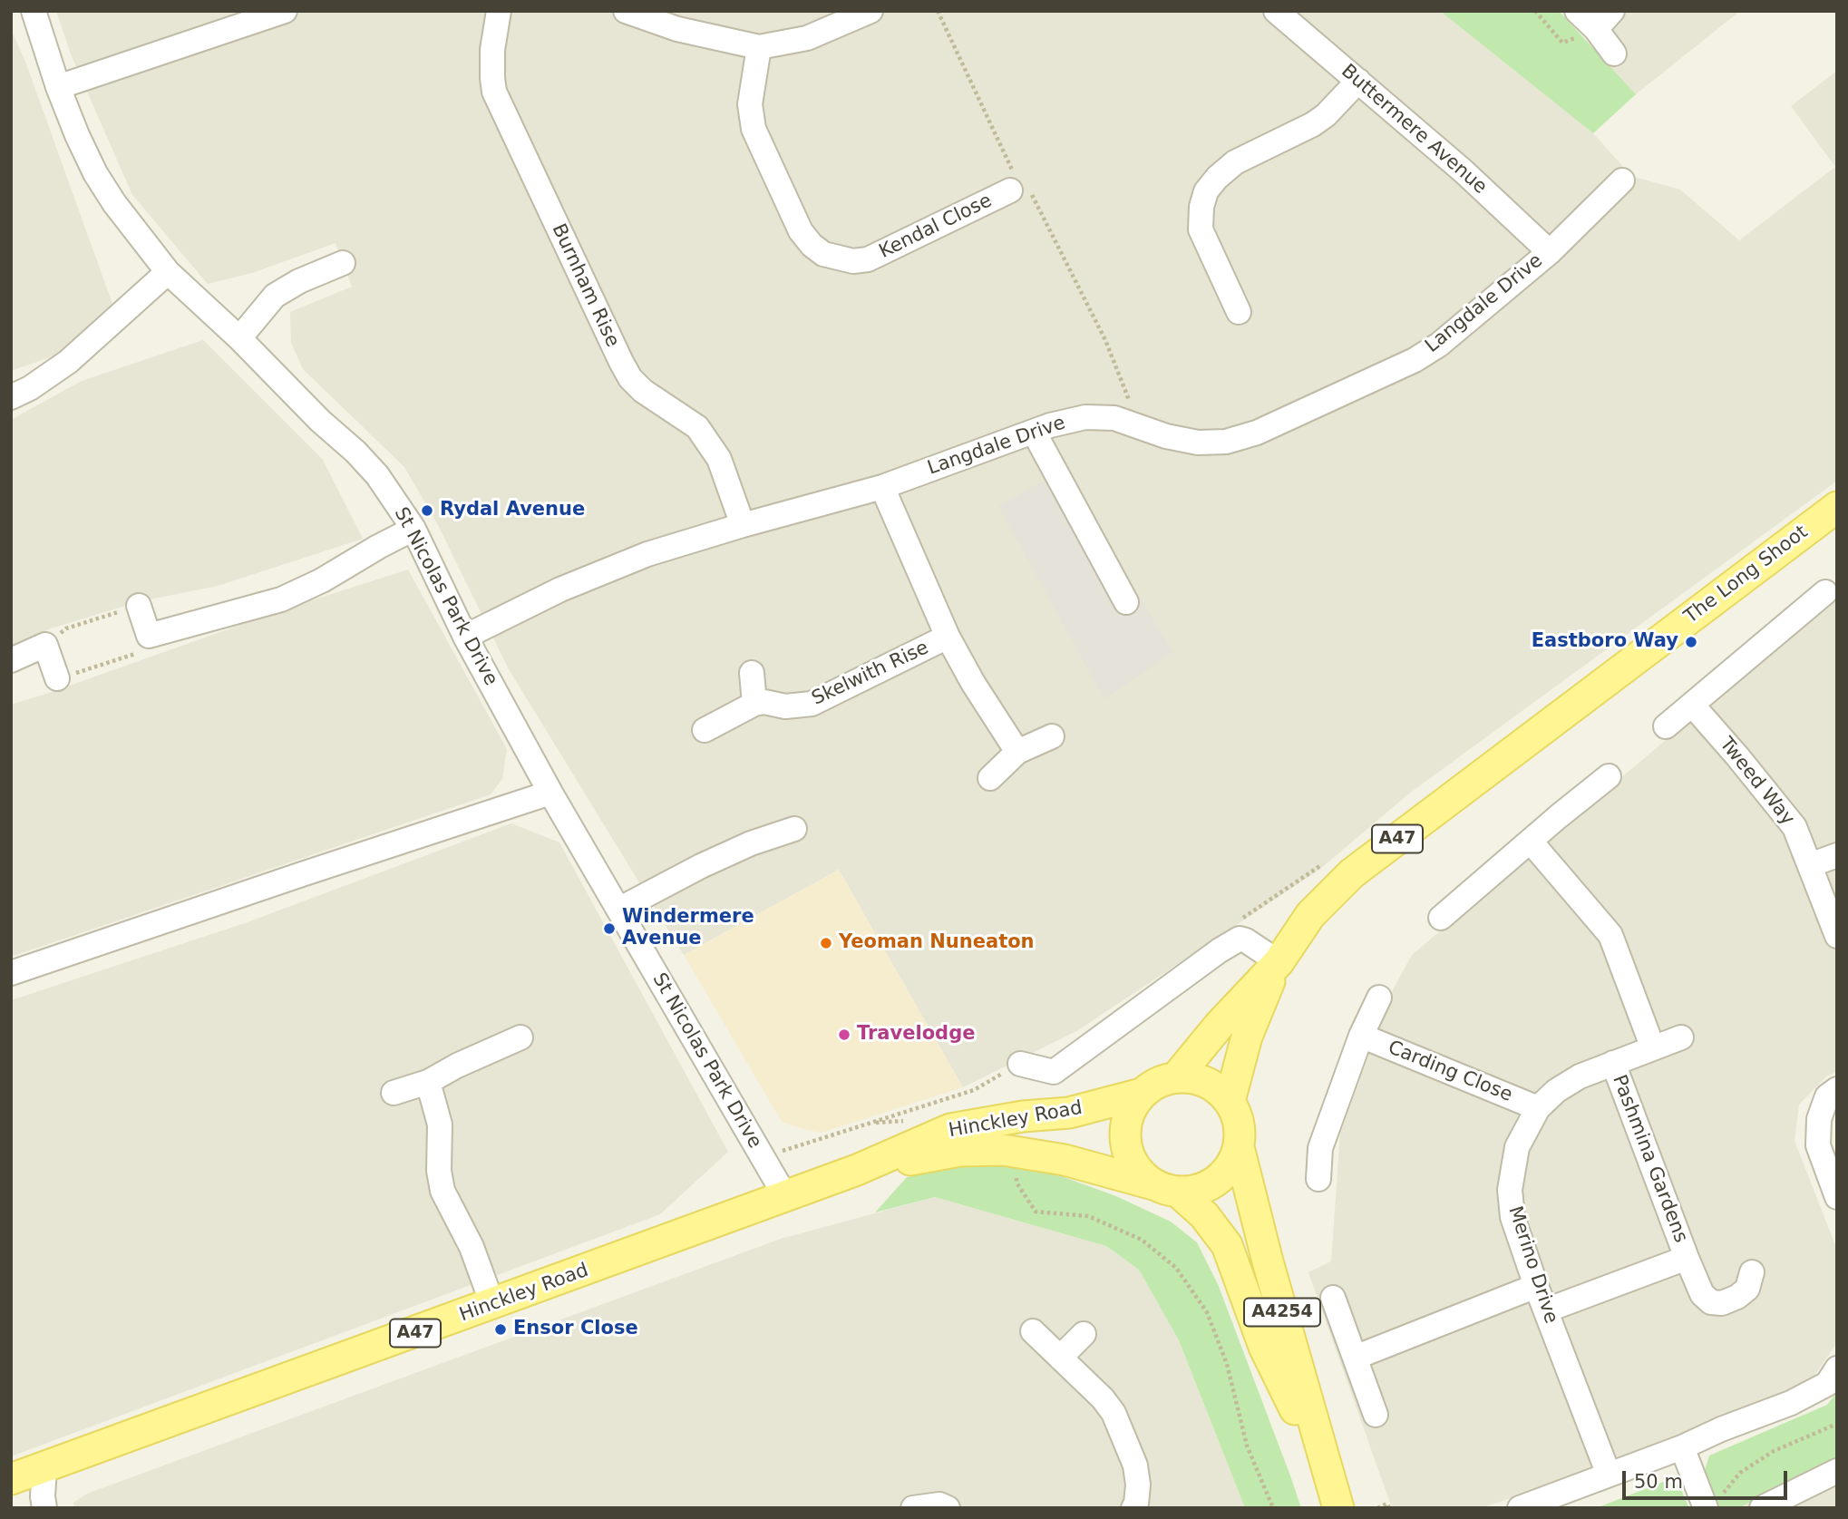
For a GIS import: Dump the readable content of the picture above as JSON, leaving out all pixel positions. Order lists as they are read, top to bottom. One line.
{"streets":{"main road":["The Long Shoot","A47","Hinckley Road","A4254"],"street":["Buttermere Avenue","Kendal Close","Burnham Rise","Langdale Drive","St Nicolas Park Drive","Skelwith Rise","Tweed Way","Carding Close","Pashmina Gardens","Merino Drive"]},"crossings":[["Buttermere Avenue","Langdale Drive"],["Burnham Rise","Langdale Drive"],["Langdale Drive","St Nicolas Park Drive"],["Langdale Drive","Skelwith Rise"],["The Long Shoot","A47"],["St Nicolas Park Drive","Hinckley Road"],["A47","Hinckley Road"],["A47","A4254"],["Carding Close","Merino Drive"],["Hinckley Road","A4254"],["Pashmina Gardens","Merino Drive"]],"places":["Rydal Avenue","Eastboro Way","Windermere Avenue","Yeoman Nuneaton","Travelodge","Ensor Close"],"scale_bar":"50 m"}
